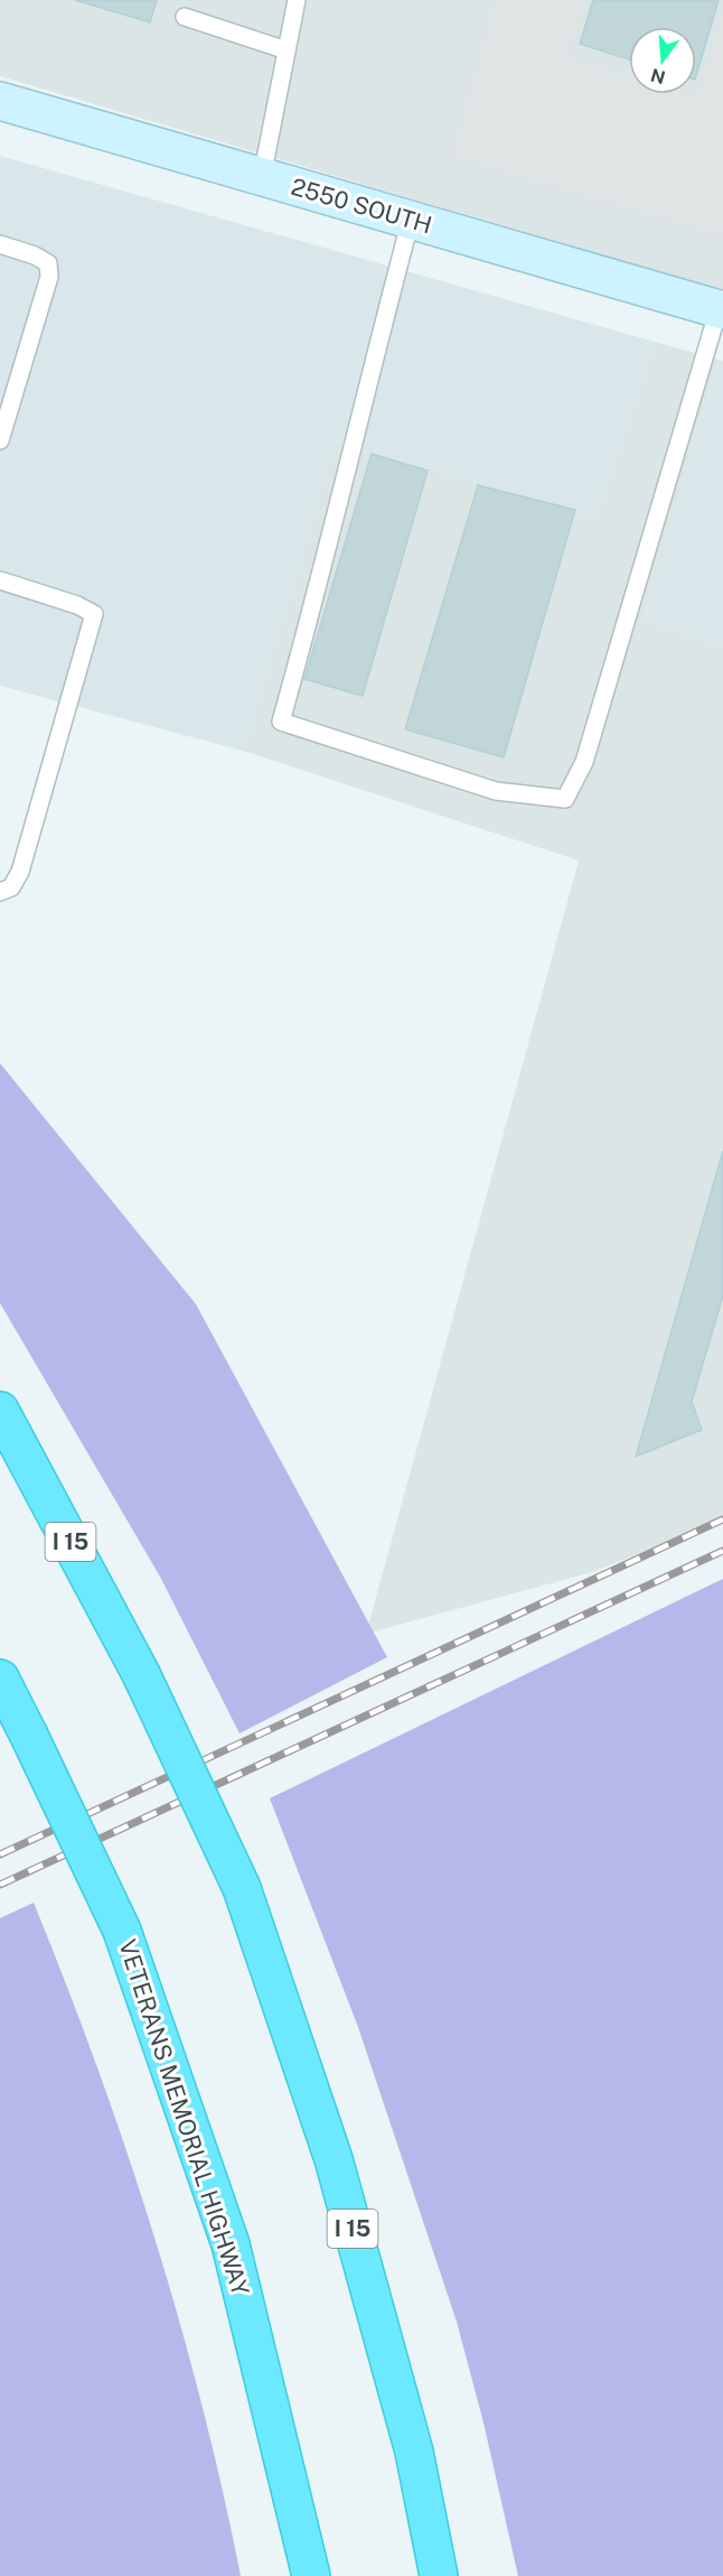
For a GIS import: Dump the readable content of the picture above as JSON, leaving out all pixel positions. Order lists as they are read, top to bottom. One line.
{"streets":{"highway":["I 15","VETERANS MEMORIAL HIGHWAY"],"main road":["2550 SOUTH"]},"north":"bottom"}
